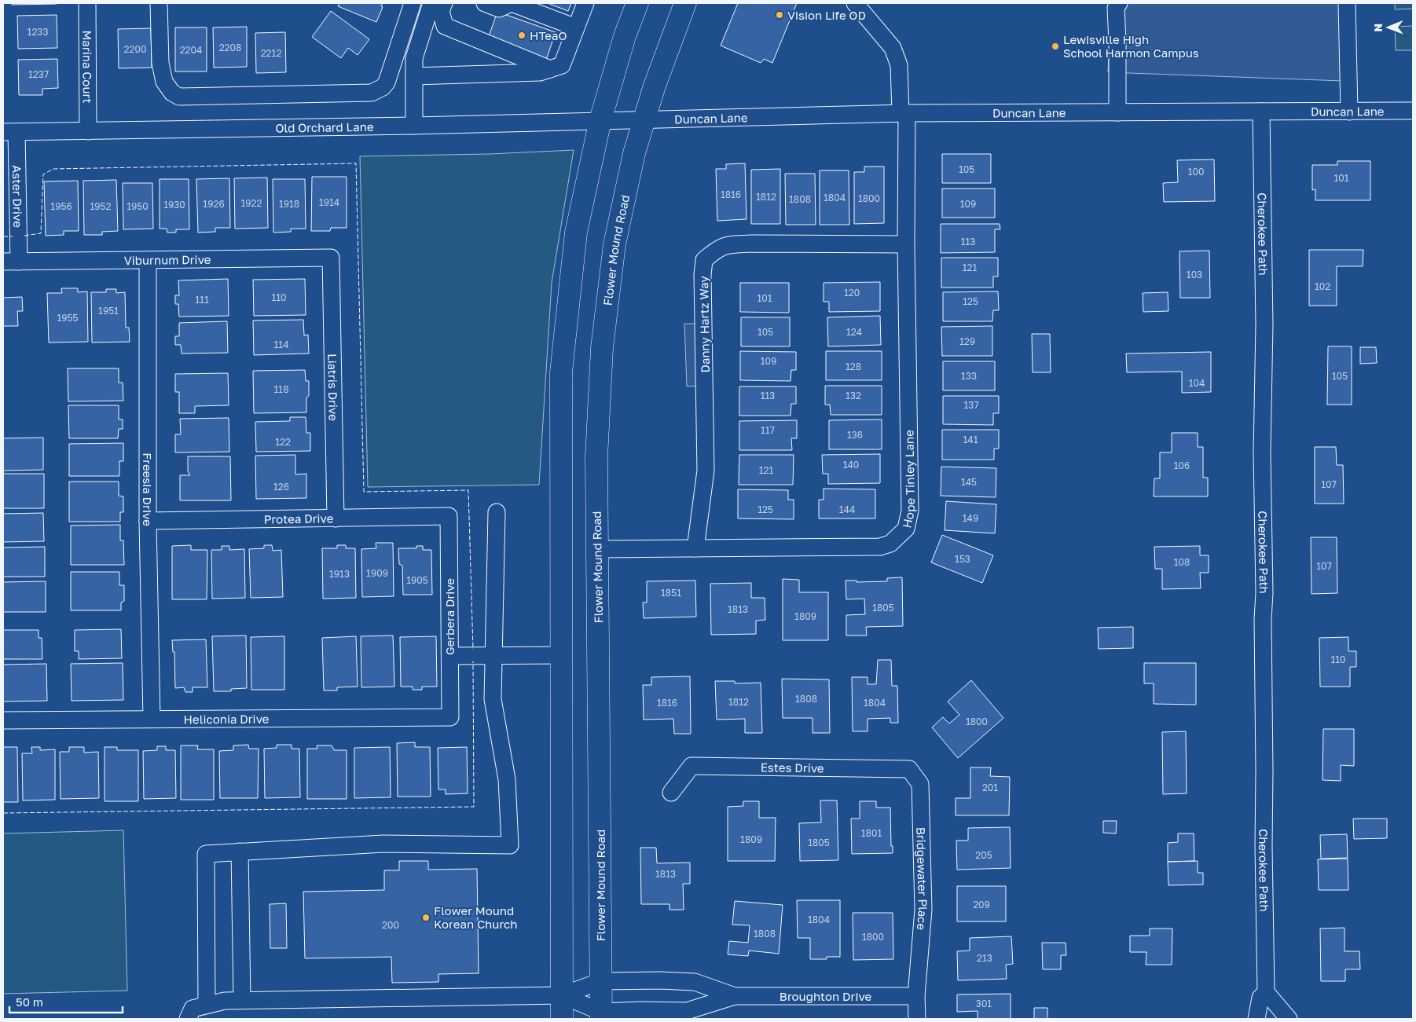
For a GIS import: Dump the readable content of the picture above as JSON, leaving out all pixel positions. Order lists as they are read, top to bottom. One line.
{"streets":{"main road":["Flower Mound Road"],"street":["Marina Court","Duncan Lane","Old Orchard Lane","Aster Drive","Cherokee Path","Viburnum Drive","Danny Hartz Way","Liatris Drive","Hope Tinley Lane","Freesia Drive","Protea Drive","Gerbera Drive","Heliconia Drive","Estes Drive","Bridgewater Place","Broughton Drive"]},"crossings":[["Marina Court","Old Orchard Lane"],["Duncan Lane","Old Orchard Lane"],["Duncan Lane","Cherokee Path"],["Duncan Lane","Flower Mound Road"],["Duncan Lane","Hope Tinley Lane"],["Old Orchard Lane","Aster Drive"],["Old Orchard Lane","Flower Mound Road"],["Aster Drive","Viburnum Drive"],["Flower Mound Road","Hope Tinley Lane"],["Flower Mound Road","Broughton Drive"],["Viburnum Drive","Liatris Drive"],["Viburnum Drive","Freesia Drive"],["Danny Hartz Way","Hope Tinley Lane"],["Liatris Drive","Protea Drive"],["Freesia Drive","Protea Drive"],["Freesia Drive","Heliconia Drive"],["Protea Drive","Gerbera Drive"],["Gerbera Drive","Heliconia Drive"],["Estes Drive","Bridgewater Place"],["Bridgewater Place","Broughton Drive"]],"places":["Vision Life OD","HTeaO","Lewisville High School Harmon Campus","Flower Mound Korean Church"],"house_numbers":["1233","2208","2200","2204","2212","1237","105","100","101","1816","1812","1804","1800","1808","1914","1922","1926","1918","109","1930","1956","1952","1950","113","121","103","102","120","110","101","111","125","1951","1955","105","124","129","114","109","128","133","105","104","118","113","132","137","117","136","141","122","140","106","121","145","107","126","125","144","149","153","108","107","1909","1913","1905","1851","1805","1813","1809","110","1808","1812","1816","1804","1800","201","1801","1809","1805","205","1813","209","1804","200","1808","1800","213","301"],"scale_bar":"50 m","north":"left"}
